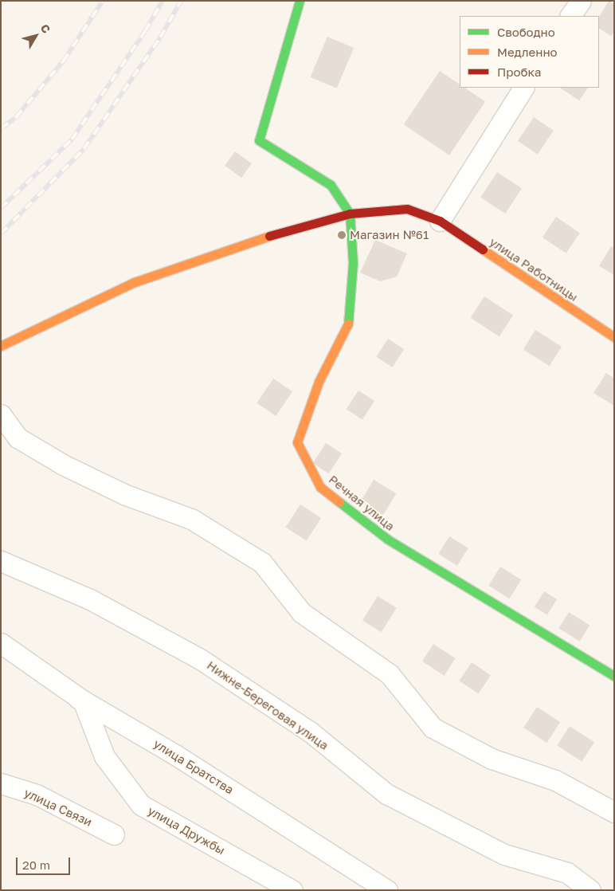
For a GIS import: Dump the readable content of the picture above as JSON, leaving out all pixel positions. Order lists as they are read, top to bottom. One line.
{"streets":{"street":["улица Работницы","Речная улица","Нижне-Береговая улица","улица Братства","улица Связи","улица Дружбы"]},"crossings":[["улица Работницы","Речная улица"],["улица Братства","улица Дружбы"]],"places":["Магазин №61"],"legend":["Свободно","Медленно","Пробка"],"scale_bar":"20 m","north":"top right"}
